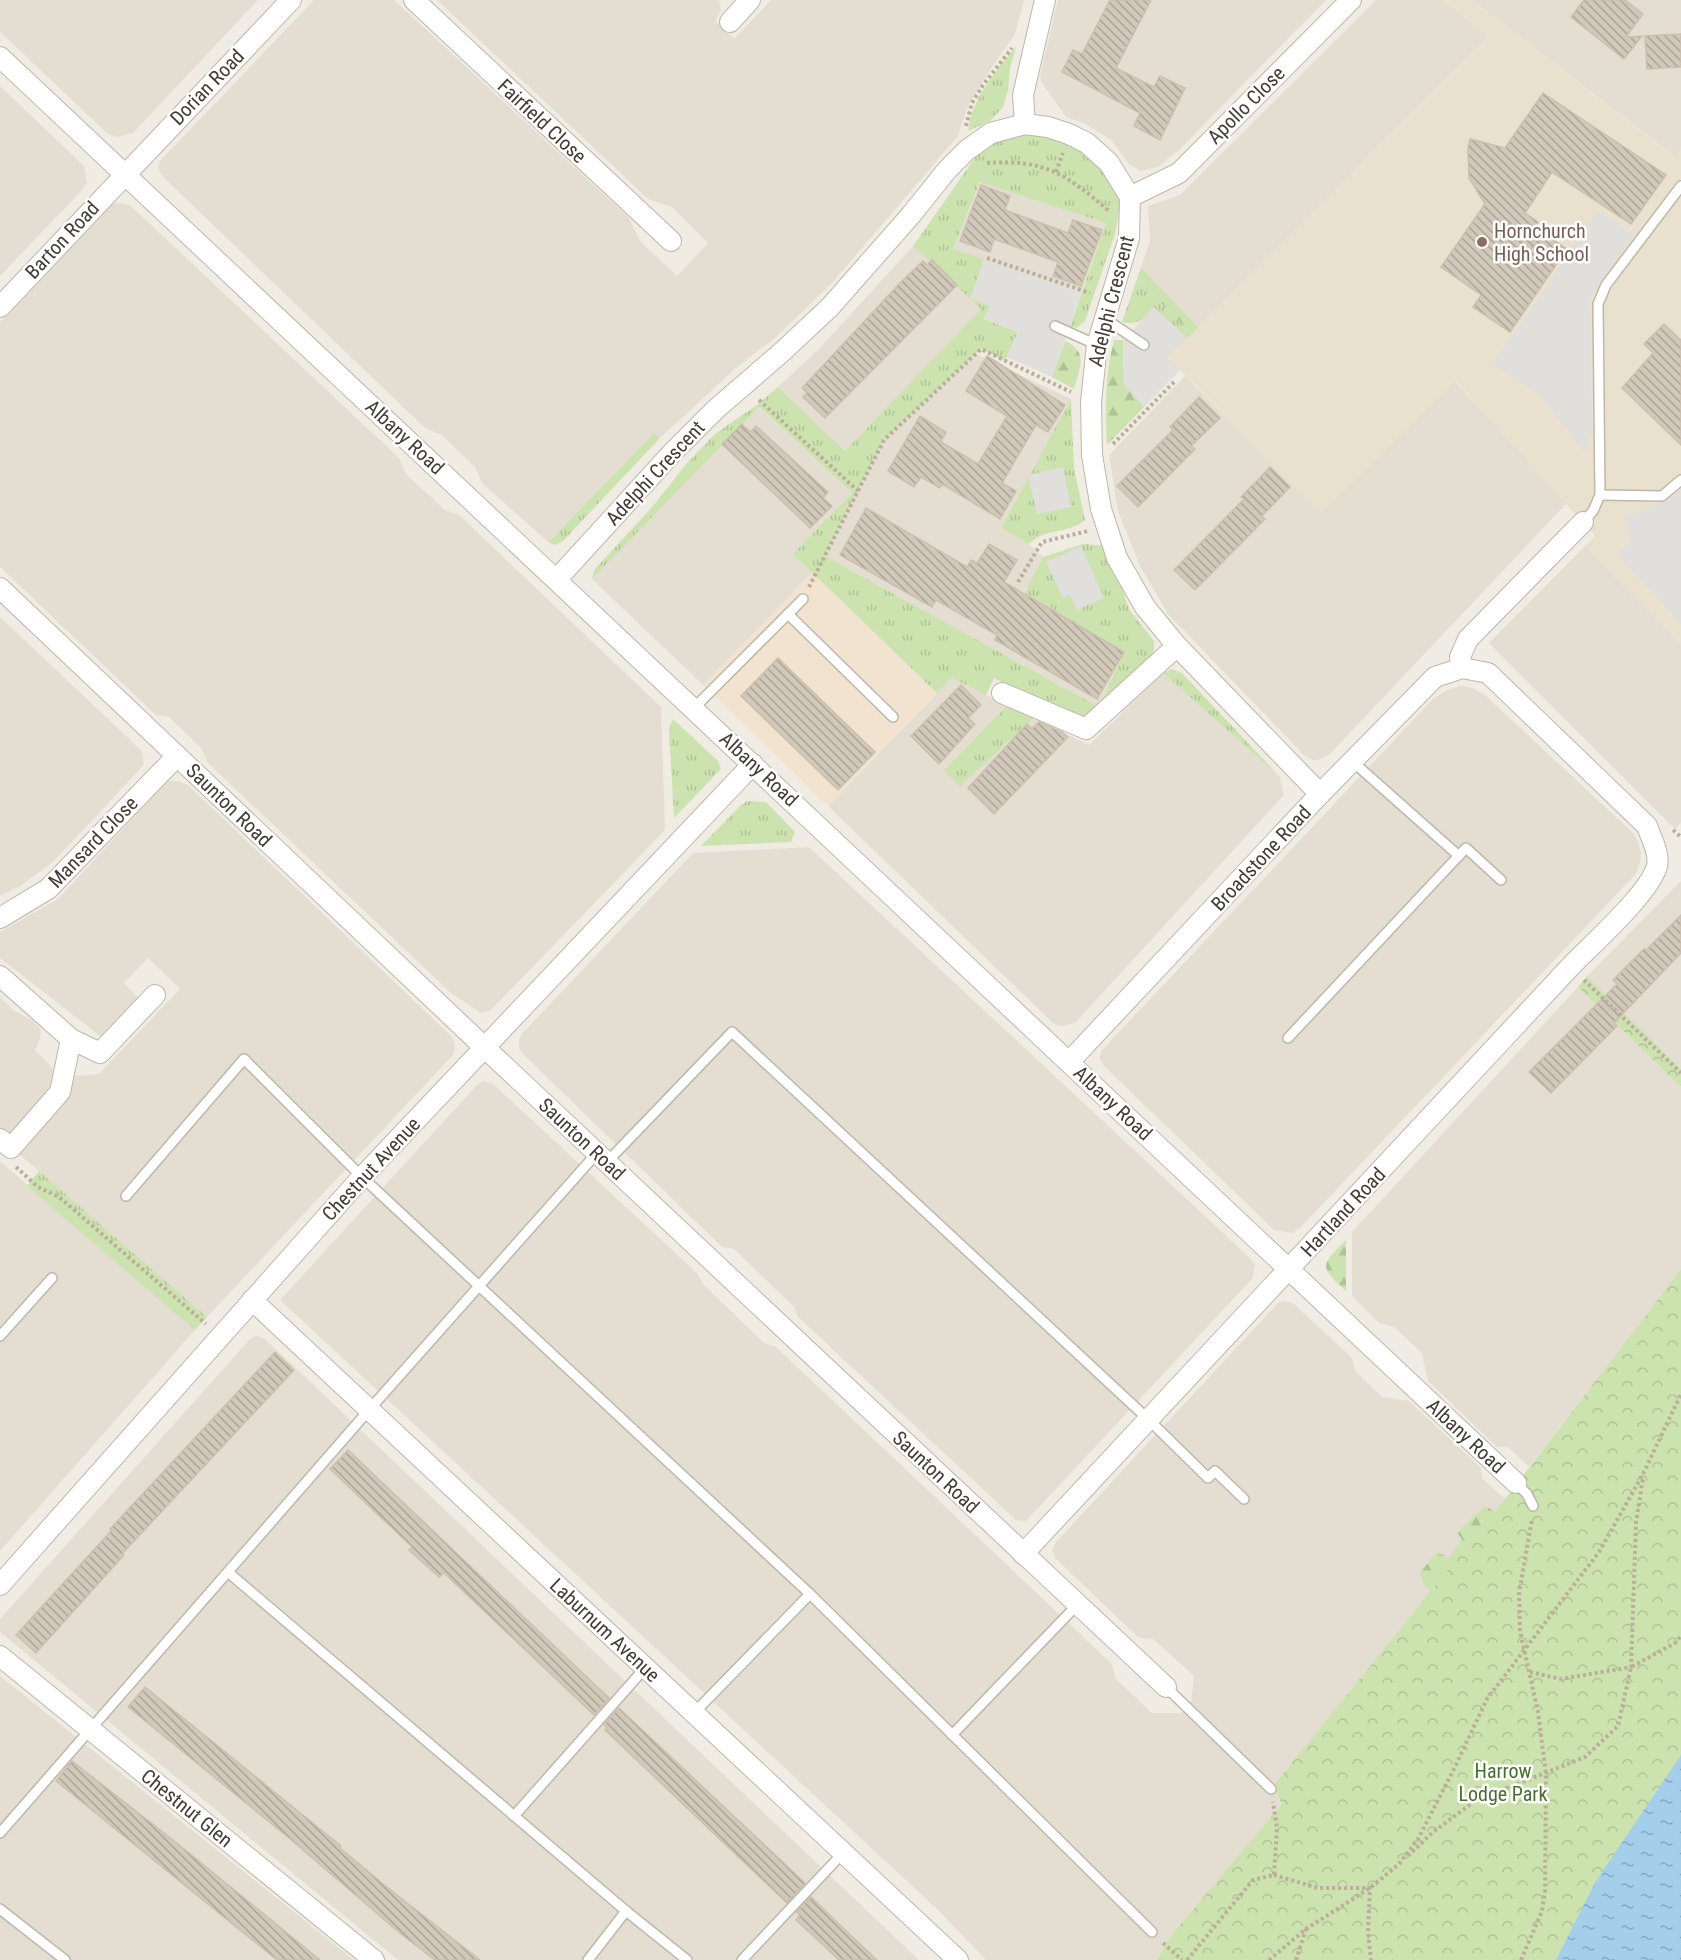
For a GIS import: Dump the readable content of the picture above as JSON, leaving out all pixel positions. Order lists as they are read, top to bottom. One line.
{"streets":{"street":["Dorian Road","Apollo Close","Fairfield Close","Barton Road","Adelphi Crescent","Albany Road","Saunton Road","Mansard Close","Broadstone Road","Chestnut Avenue","Hartland Road","Laburnum Avenue","Chestnut Glen"]},"crossings":[["Dorian Road","Barton Road"],["Dorian Road","Albany Road"],["Apollo Close","Adelphi Crescent"],["Barton Road","Albany Road"],["Adelphi Crescent","Albany Road"],["Adelphi Crescent","Broadstone Road"],["Albany Road","Broadstone Road"],["Albany Road","Chestnut Avenue"],["Albany Road","Hartland Road"],["Saunton Road","Mansard Close"],["Saunton Road","Chestnut Avenue"],["Saunton Road","Hartland Road"],["Broadstone Road","Hartland Road"],["Chestnut Avenue","Laburnum Avenue"]],"parks":["Harrow Lodge Park"],"places":["Hornchurch High School"]}
